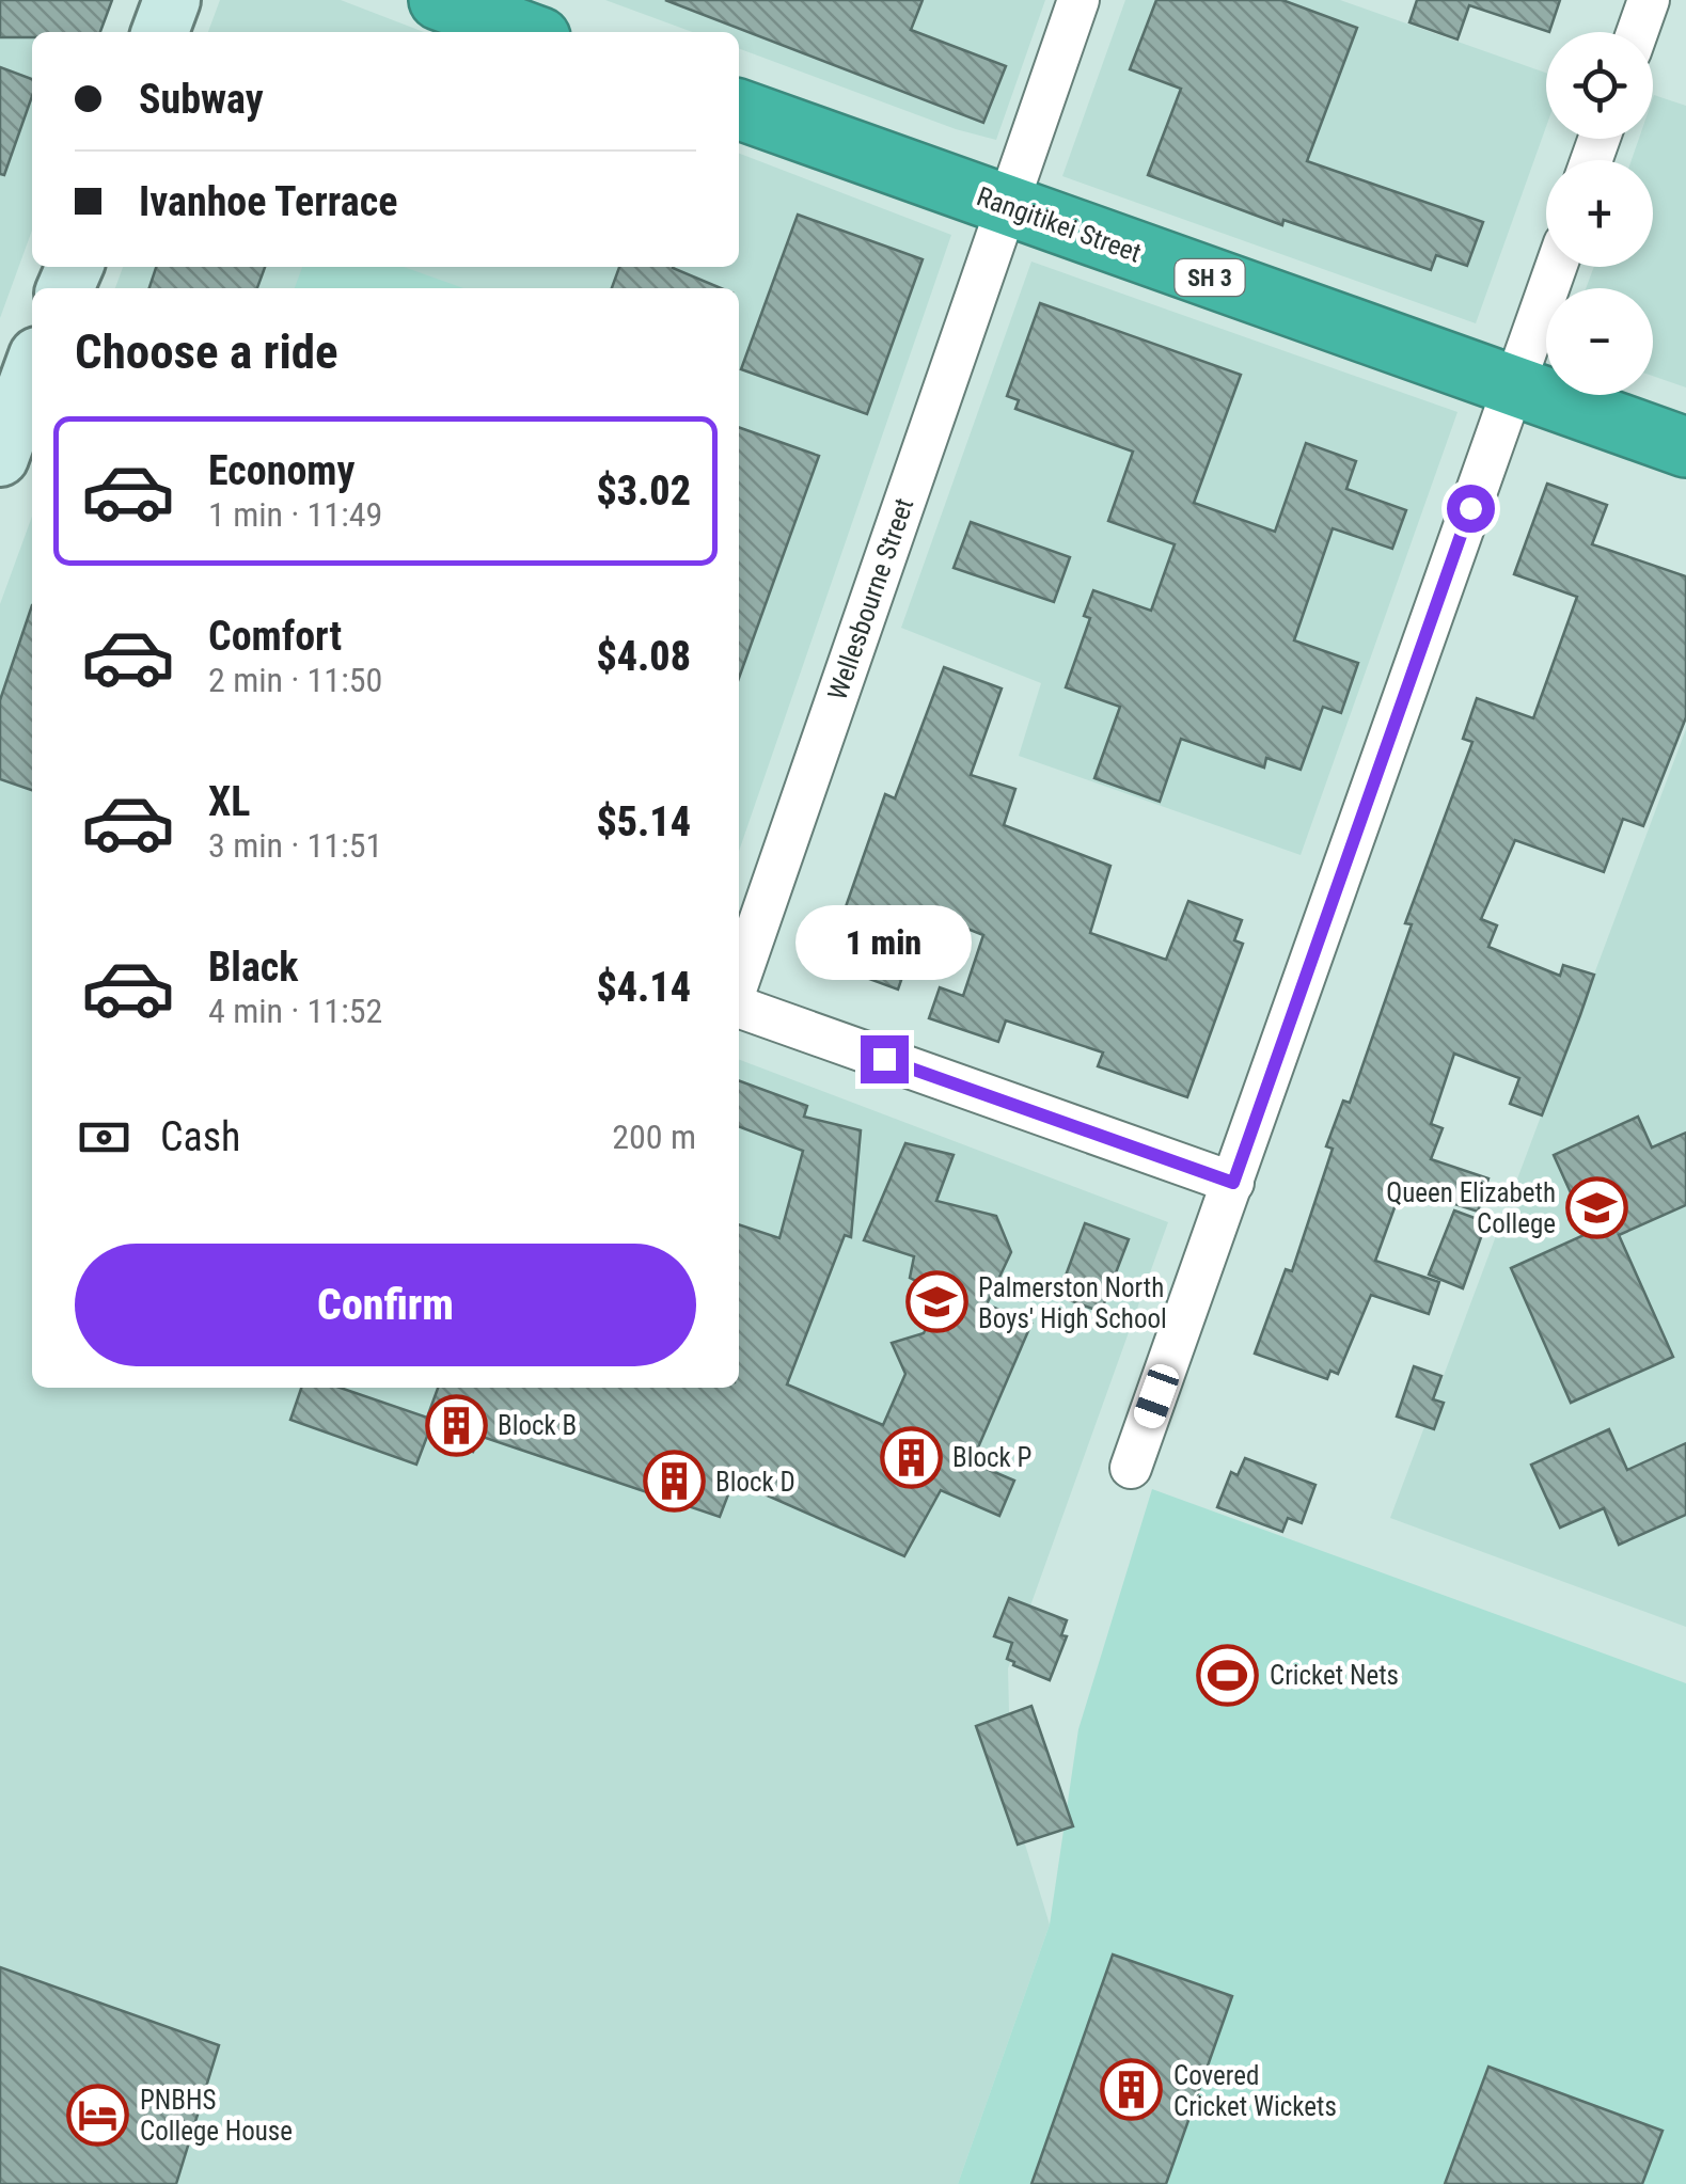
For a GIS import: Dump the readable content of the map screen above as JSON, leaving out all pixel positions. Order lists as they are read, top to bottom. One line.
{"streets":{"highway":["Rangitikei Street","SH 3"],"street":["Wellesbourne Street"]},"crossings":[["Rangitikei Street","Wellesbourne Street"]],"places":{"school or university":["Queen Elizabeth College","Palmerston North Boys' High School"],"building":["Block B","Block P","Block D","Covered Cricket Wickets"],"sports":["Cricket Nets"],"hotel":["PNBHS College House"]},"page":{"map_buttons":["+","−"],"banner":["Subway","Ivanhoe Terrace"],"heading":"Choose a ride","list":[{"name":"Economy","note":"1 min · 11:49","value":"$3.02"},{"name":"Comfort","note":"2 min · 11:50","value":"$4.08"},{"name":"XL","note":"3 min · 11:51","value":"$5.14"},{"name":"Black","note":"4 min · 11:52","value":"$4.14"}],"bubble":"1 min","pay":["Cash","200 m"],"buttons":"Confirm"}}
